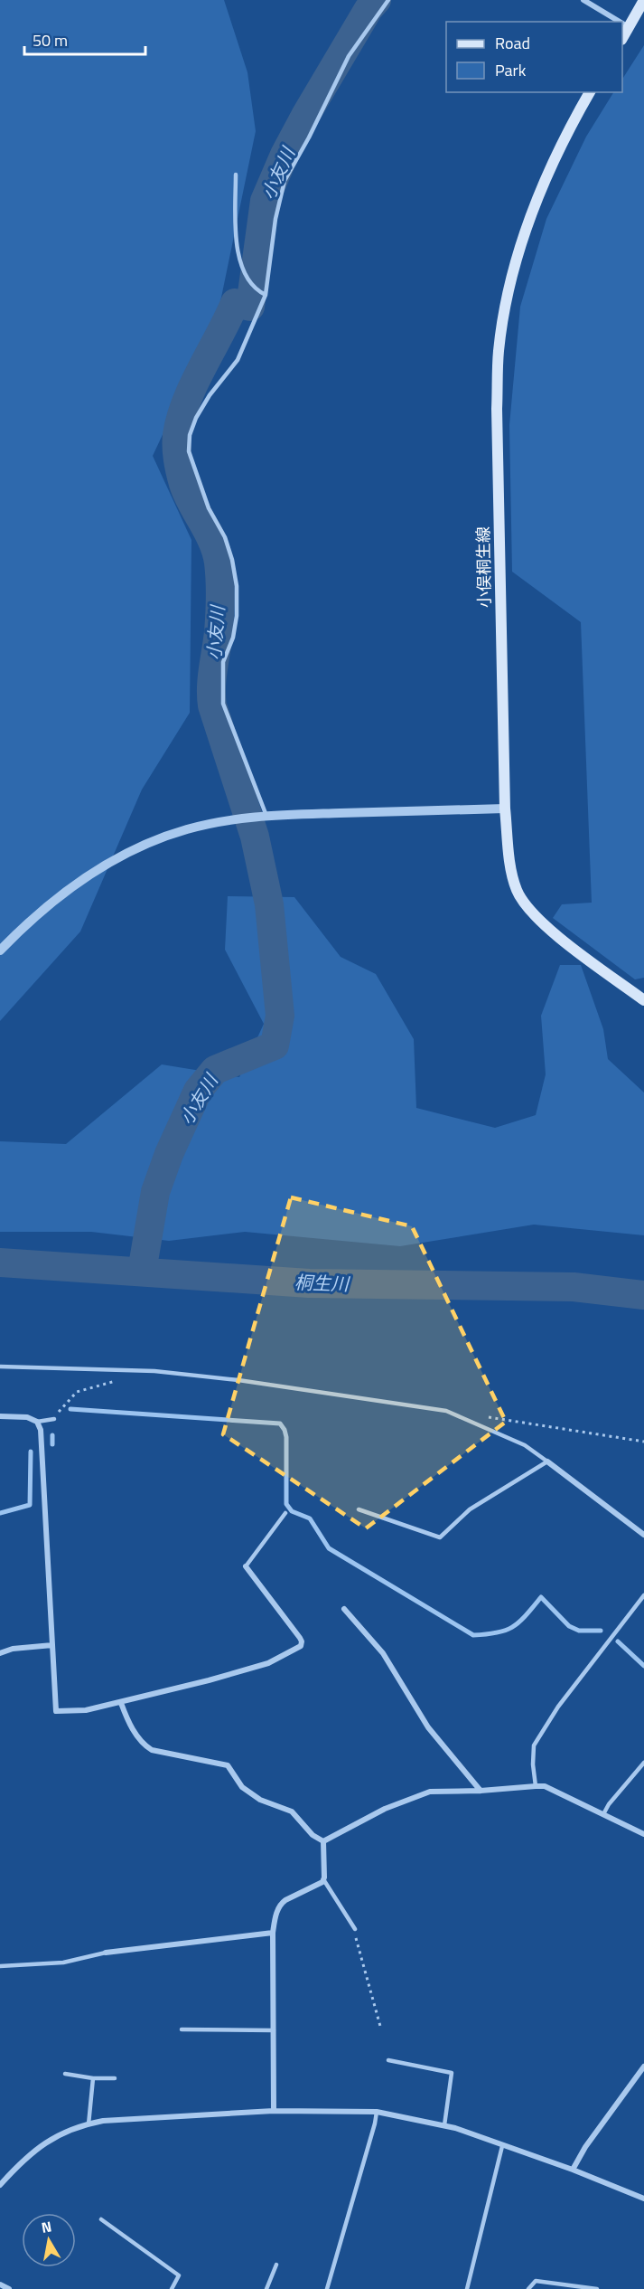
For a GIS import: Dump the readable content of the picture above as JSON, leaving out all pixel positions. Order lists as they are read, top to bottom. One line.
{"streets":{"main road":["小俣桐生線"]},"water":["小友川","桐生川"],"legend":["Road","Park"],"scale_bar":"50 m","north":"top"}
